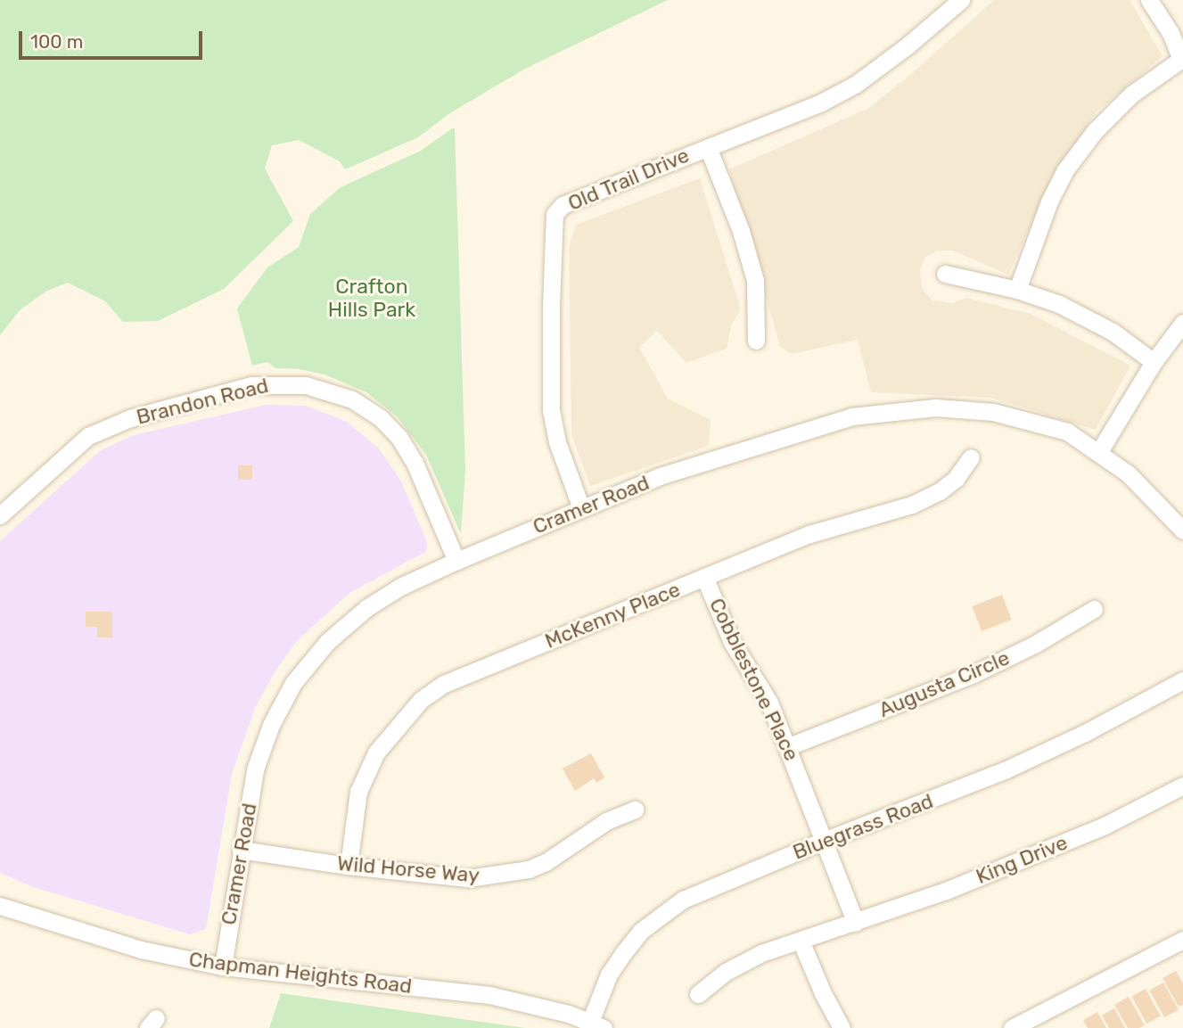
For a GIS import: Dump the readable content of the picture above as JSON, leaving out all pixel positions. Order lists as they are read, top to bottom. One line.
{"streets":{"street":["Old Trail Drive","Brandon Road","Cramer Road","McKenny Place","Cobblestone Place","Augusta Circle","Bluegrass Road","King Drive","Wild Horse Way","Chapman Heights Road"]},"crossings":[["Old Trail Drive","Cramer Road"],["Brandon Road","Cramer Road"],["Cramer Road","Wild Horse Way"],["Cramer Road","Chapman Heights Road"],["McKenny Place","Cobblestone Place"],["McKenny Place","Wild Horse Way"],["Cobblestone Place","Augusta Circle"],["Cobblestone Place","Bluegrass Road"],["Cobblestone Place","King Drive"],["Bluegrass Road","Chapman Heights Road"]],"parks":["Crafton Hills Park"],"scale_bar":"100 m"}
